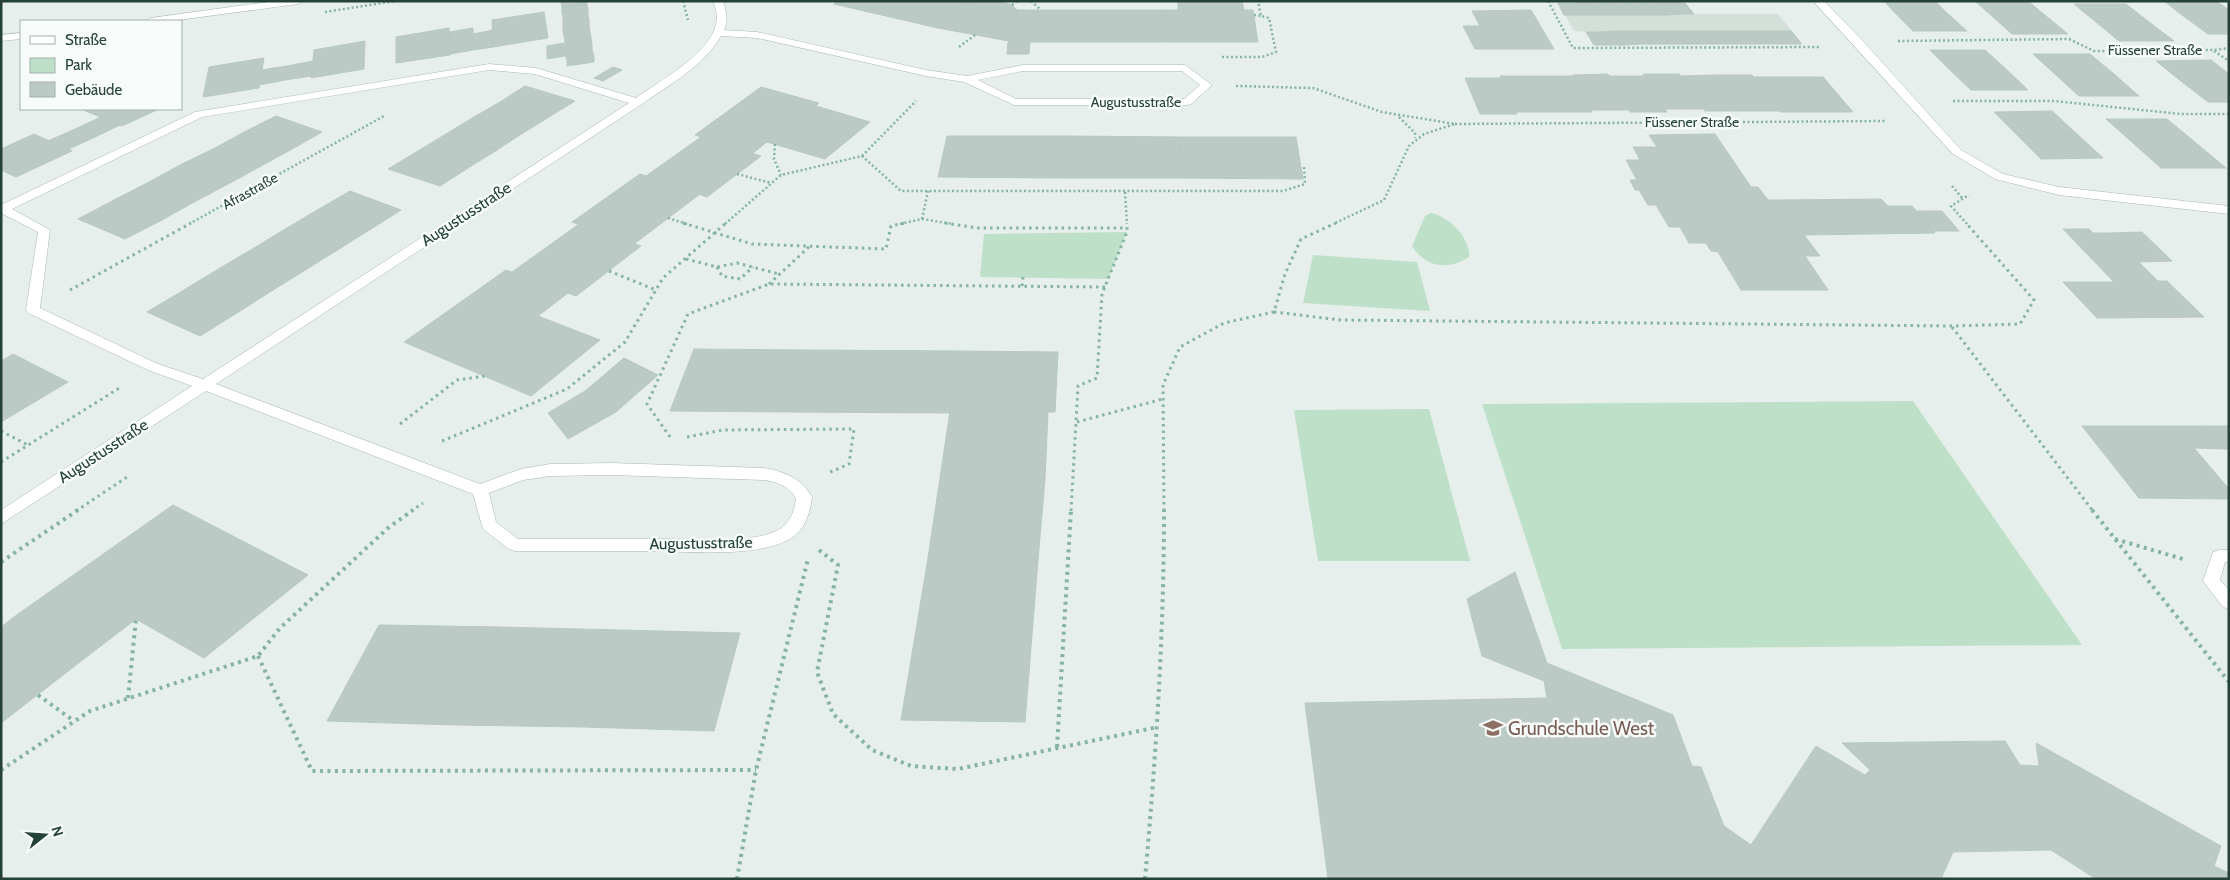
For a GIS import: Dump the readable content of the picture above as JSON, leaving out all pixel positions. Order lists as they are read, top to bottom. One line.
{"streets":{"street":["Augustusstraße"],"path":["Füssener Straße","Afrastraße"]},"places":{"school or university":["Grundschule West"]},"legend":["Straße","Park","Gebäude"],"north":"right"}
